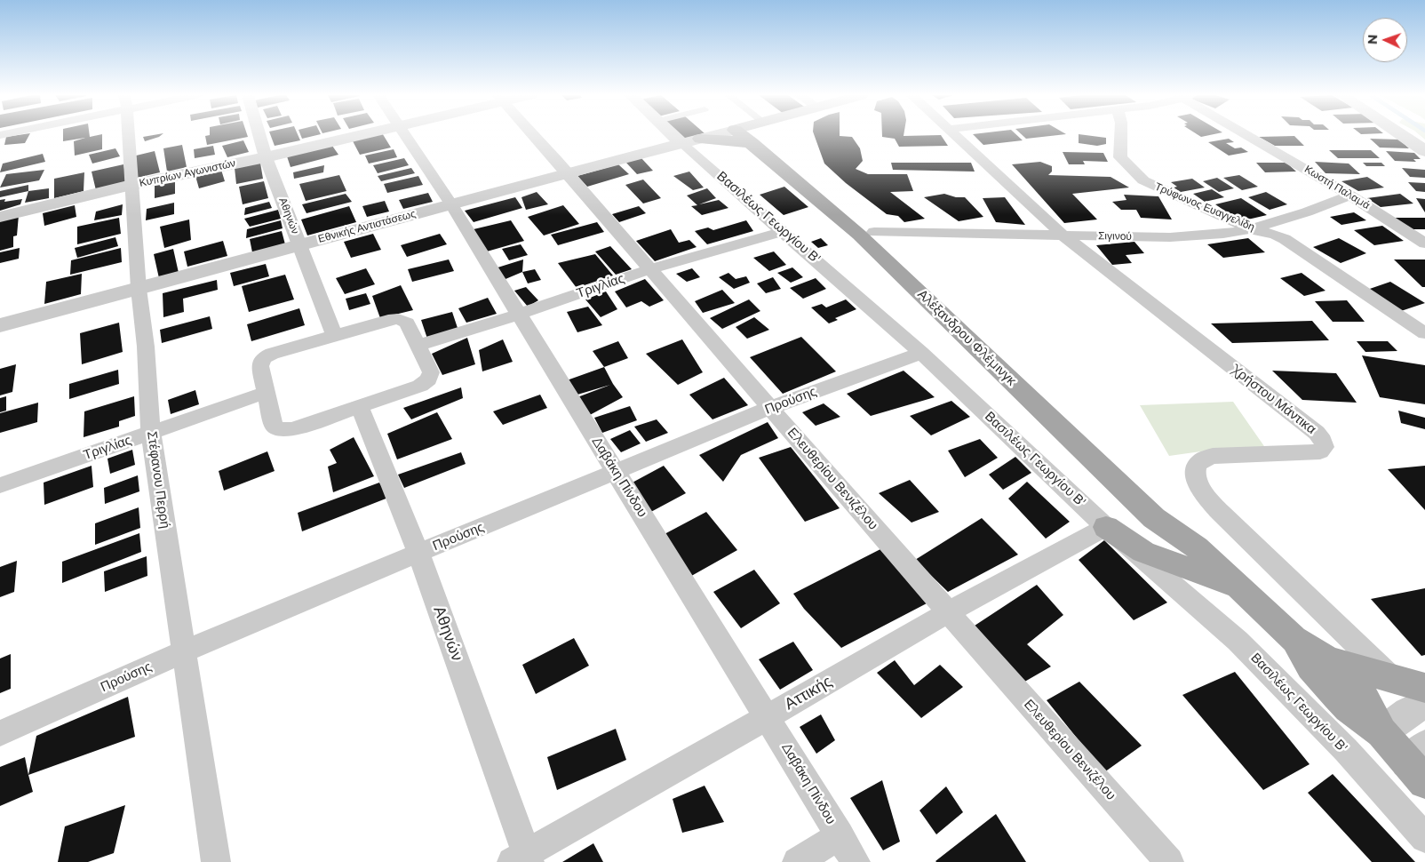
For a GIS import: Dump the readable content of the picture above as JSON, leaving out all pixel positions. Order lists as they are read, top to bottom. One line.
{"streets":{"main road":["Αλέξανδρου Φλέμινγκ"],"street":["Κυπρίων Αγωνιστών","Κωστή Παλαμά","Τρύφωνος Ευαγγελίδη","Αθηνών","Βασιλέως Γεωργίου Β'","Εθνικής Αντιστάσεως","Σιγινού","Τριγλίας","Χρήστου Μάντικα","Προύσης","Δαβάκη Πίνδου","Ελευθερίου Βενιζέλου","Στέφανου Περρή","Αττικής"]},"crossings":[["Κυπρίων Αγωνιστών","Αθηνών"],["Κυπρίων Αγωνιστών","Στέφανου Περρή"],["Κωστή Παλαμά","Σιγινού"],["Τρύφωνος Ευαγγελίδη","Σιγινού"],["Αθηνών","Εθνικής Αντιστάσεως"],["Αθηνών","Προύσης"],["Αθηνών","Αττικής"],["Βασιλέως Γεωργίου Β'","Εθνικής Αντιστάσεως"],["Βασιλέως Γεωργίου Β'","Τριγλίας"],["Βασιλέως Γεωργίου Β'","Προύσης"],["Βασιλέως Γεωργίου Β'","Αττικής"],["Εθνικής Αντιστάσεως","Δαβάκη Πίνδου"],["Εθνικής Αντιστάσεως","Ελευθερίου Βενιζέλου"],["Εθνικής Αντιστάσεως","Στέφανου Περρή"],["Σιγινού","Αλέξανδρου Φλέμινγκ"],["Σιγινού","Χρήστου Μάντικα"],["Τριγλίας","Δαβάκη Πίνδου"],["Τριγλίας","Ελευθερίου Βενιζέλου"],["Τριγλίας","Στέφανου Περρή"],["Προύσης","Δαβάκη Πίνδου"],["Προύσης","Ελευθερίου Βενιζέλου"],["Προύσης","Στέφανου Περρή"],["Δαβάκη Πίνδου","Αττικής"],["Ελευθερίου Βενιζέλου","Αττικής"]],"north":"left"}
